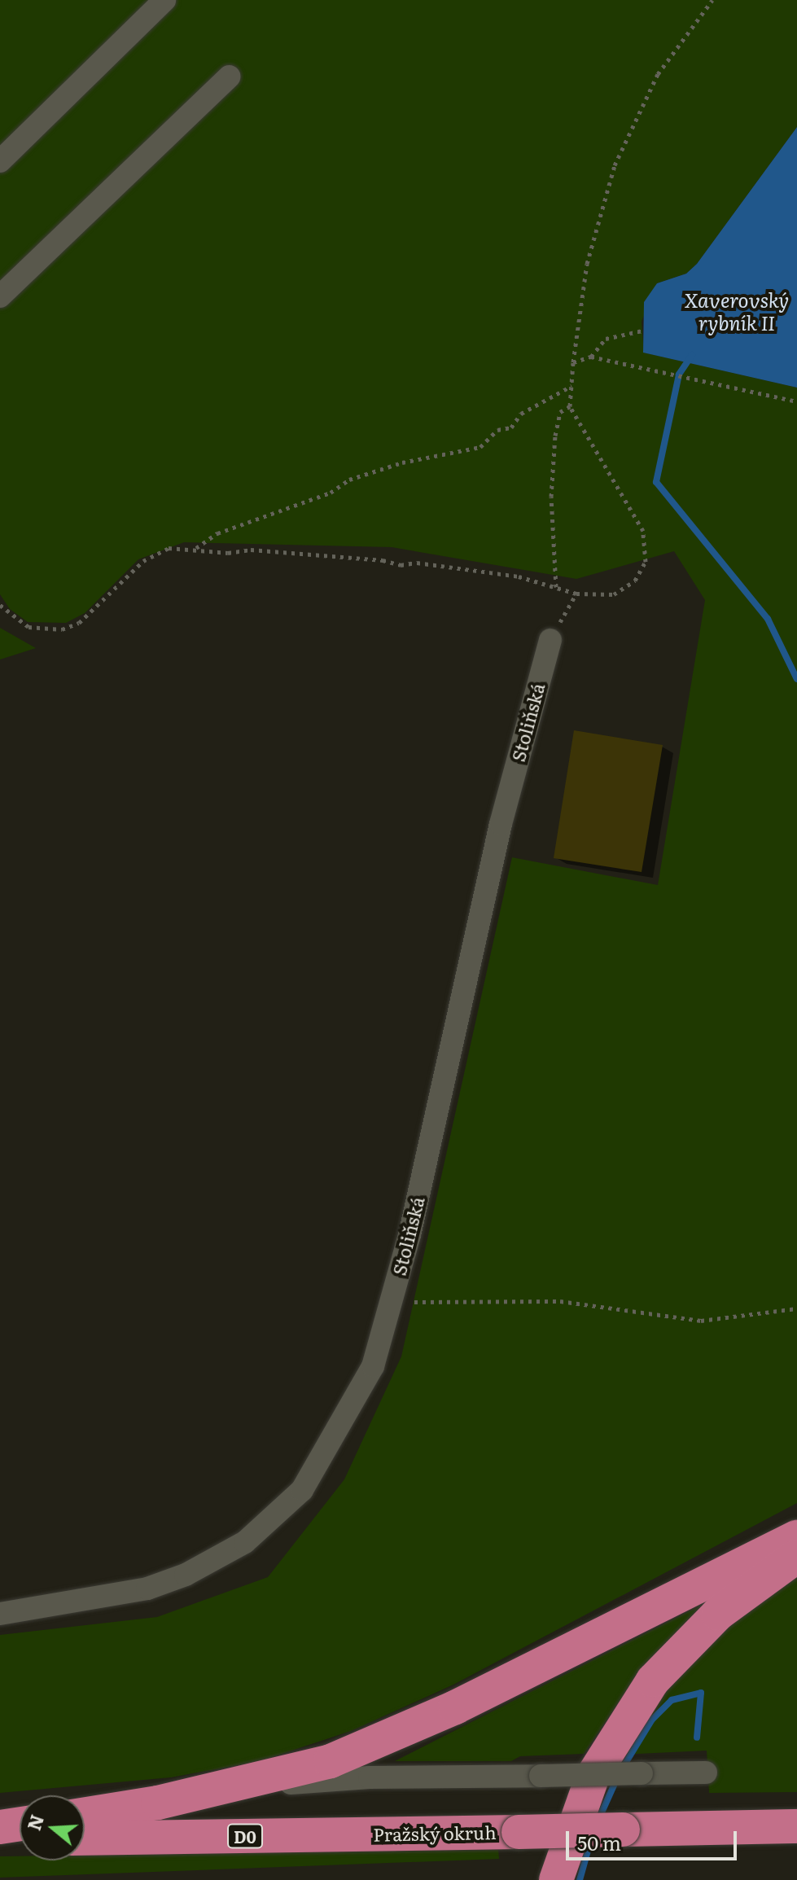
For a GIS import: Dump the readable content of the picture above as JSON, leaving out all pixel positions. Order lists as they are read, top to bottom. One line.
{"streets":{"highway":["Pražský okruh","D0"],"lane":["Stoliňská"]},"water":["Xaverovský rybník II"],"scale_bar":"50 m","north":"left"}
